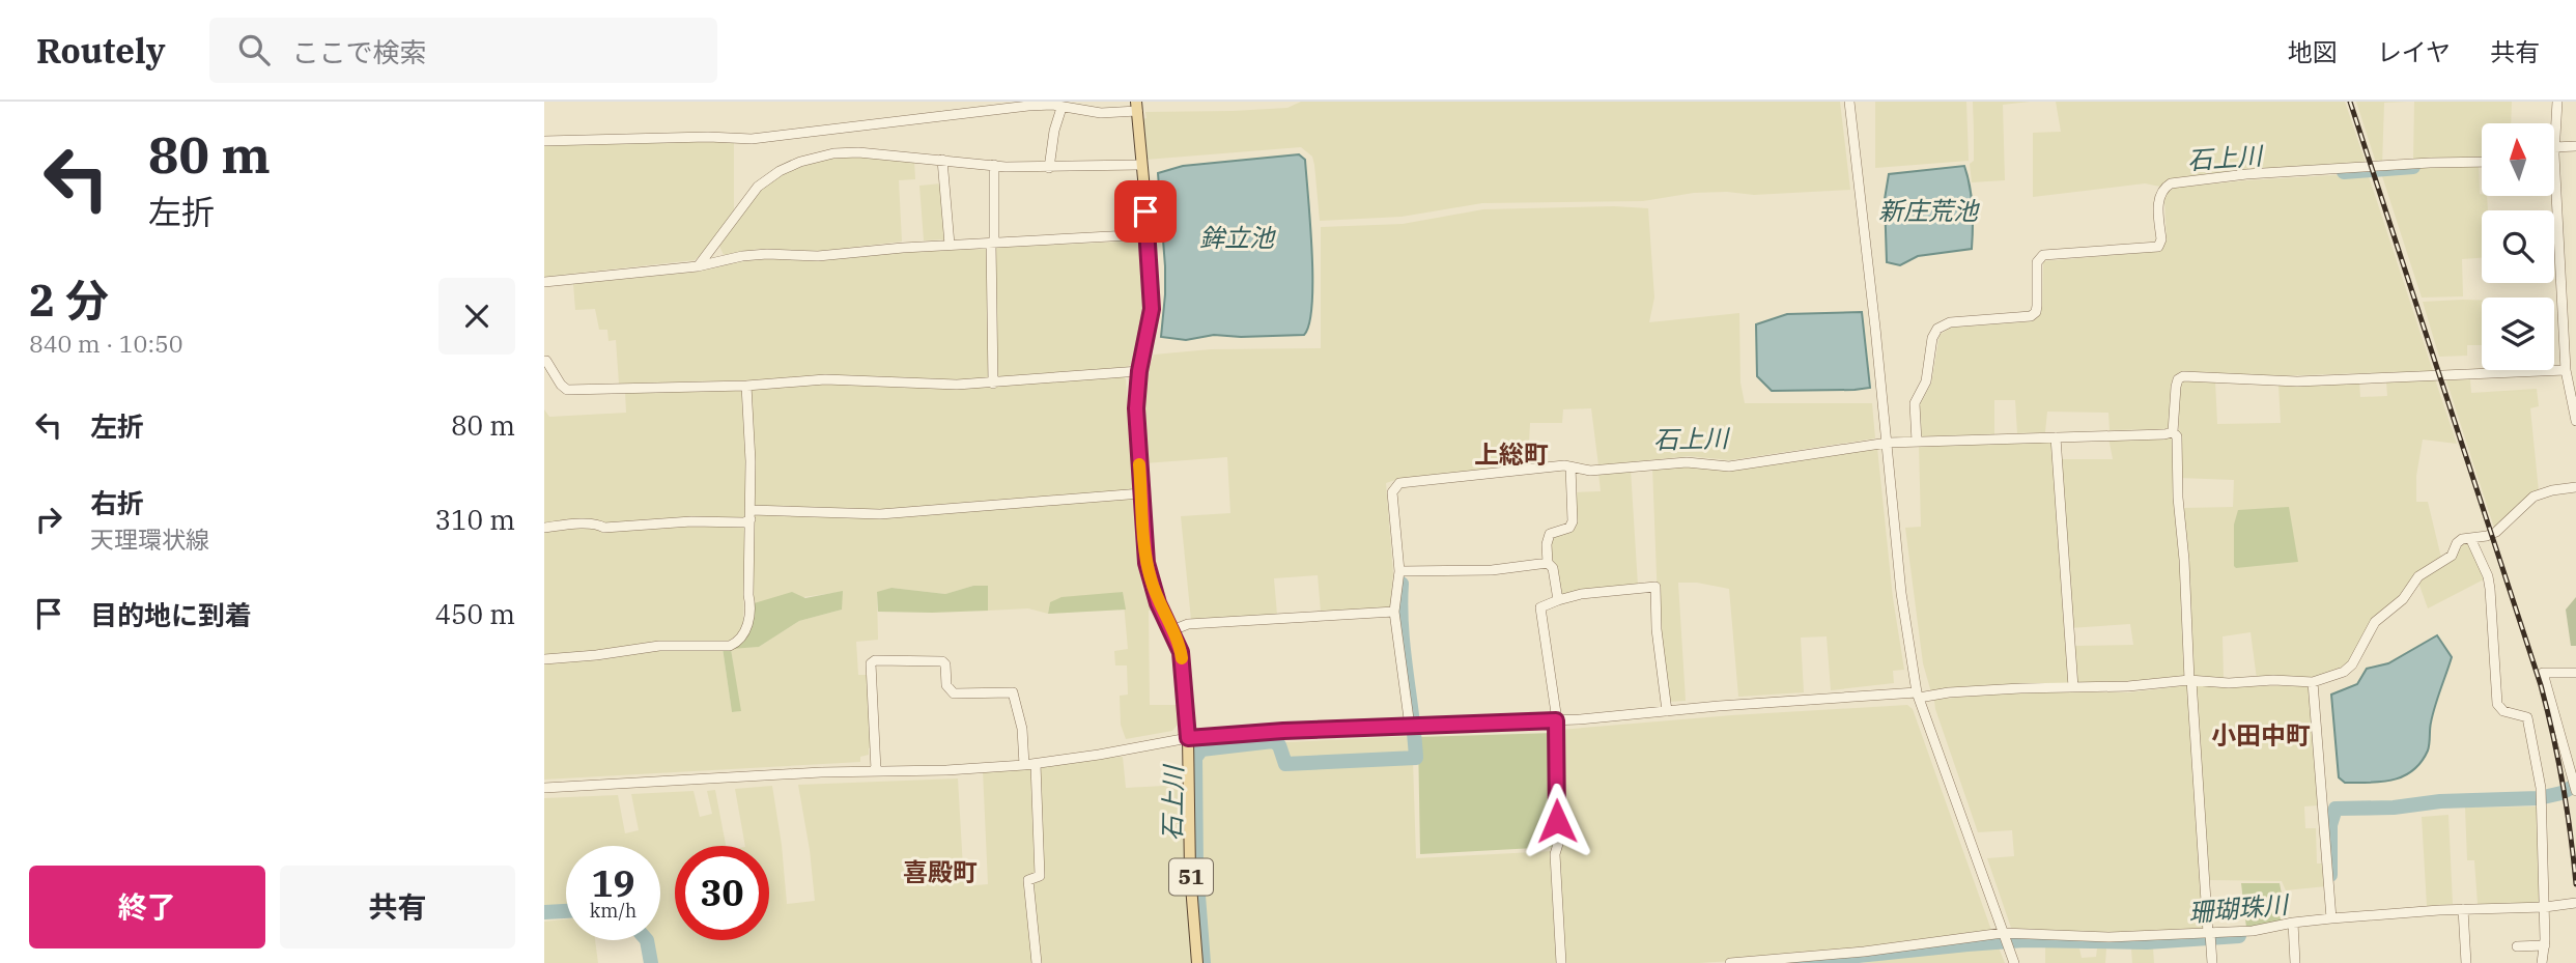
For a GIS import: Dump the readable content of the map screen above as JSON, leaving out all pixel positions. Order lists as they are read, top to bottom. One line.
{"streets":{"main road":["51"]},"districts":["上総町","小田中町","喜殿町"],"water":["石上川","新庄荒池","鉾立池","珊瑚珠川"],"north":"top","page":{"header":"Routely","search":"ここで検索","nav":["地図","レイヤ","共有"],"turn":["80 m","左折"],"heading":["2 分","840 m · 10:50"],"list":[{"name":"左折","value":"80 m"},{"name":"右折","note":"天理環状線","value":"310 m"},{"name":"目的地に到着","value":"450 m"}],"speed":"19 km/h","limit":"30","buttons":["終了","共有"]}}
